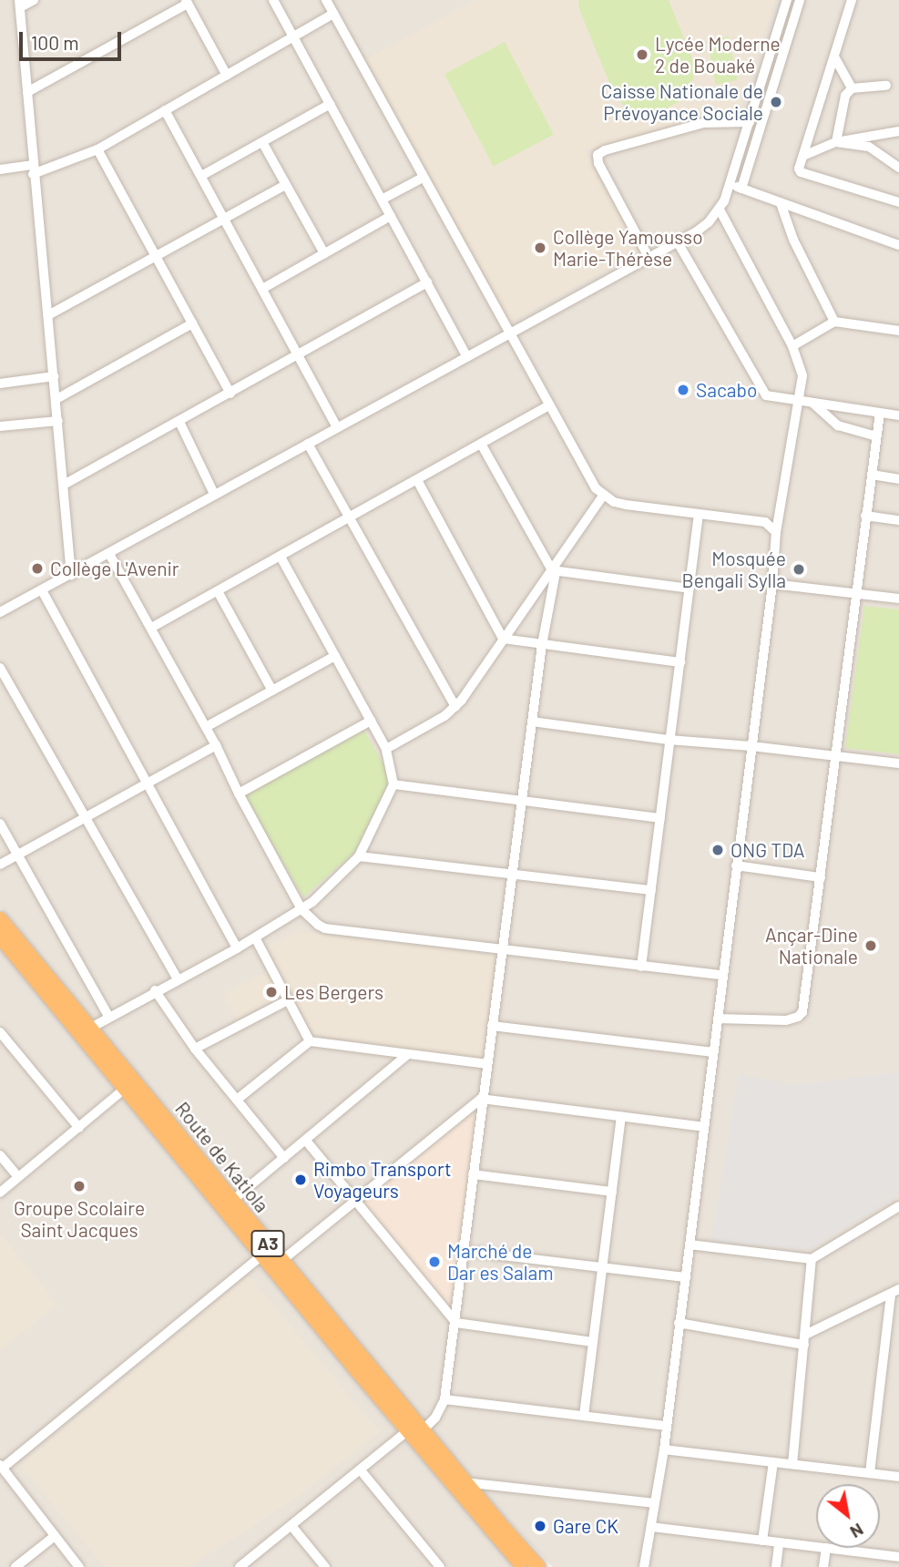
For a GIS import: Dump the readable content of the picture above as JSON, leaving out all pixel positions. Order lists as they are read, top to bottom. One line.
{"streets":{"highway":["Route de Katiola","A3"]},"places":["Lycée Moderne 2 de Bouaké","Caisse Nationale de Prévoyance Sociale","Collège Yamousso Marie-Thérèse","Sacabo","Collège L'Avenir","Mosquée Bengali Sylla","ONG TDA","Ançar-Dine Nationale","Les Bergers","Rimbo Transport Voyageurs","Groupe Scolaire Saint Jacques","Marché de Dar es Salam","Gare CK"],"scale_bar":"100 m","north":"bottom right"}
